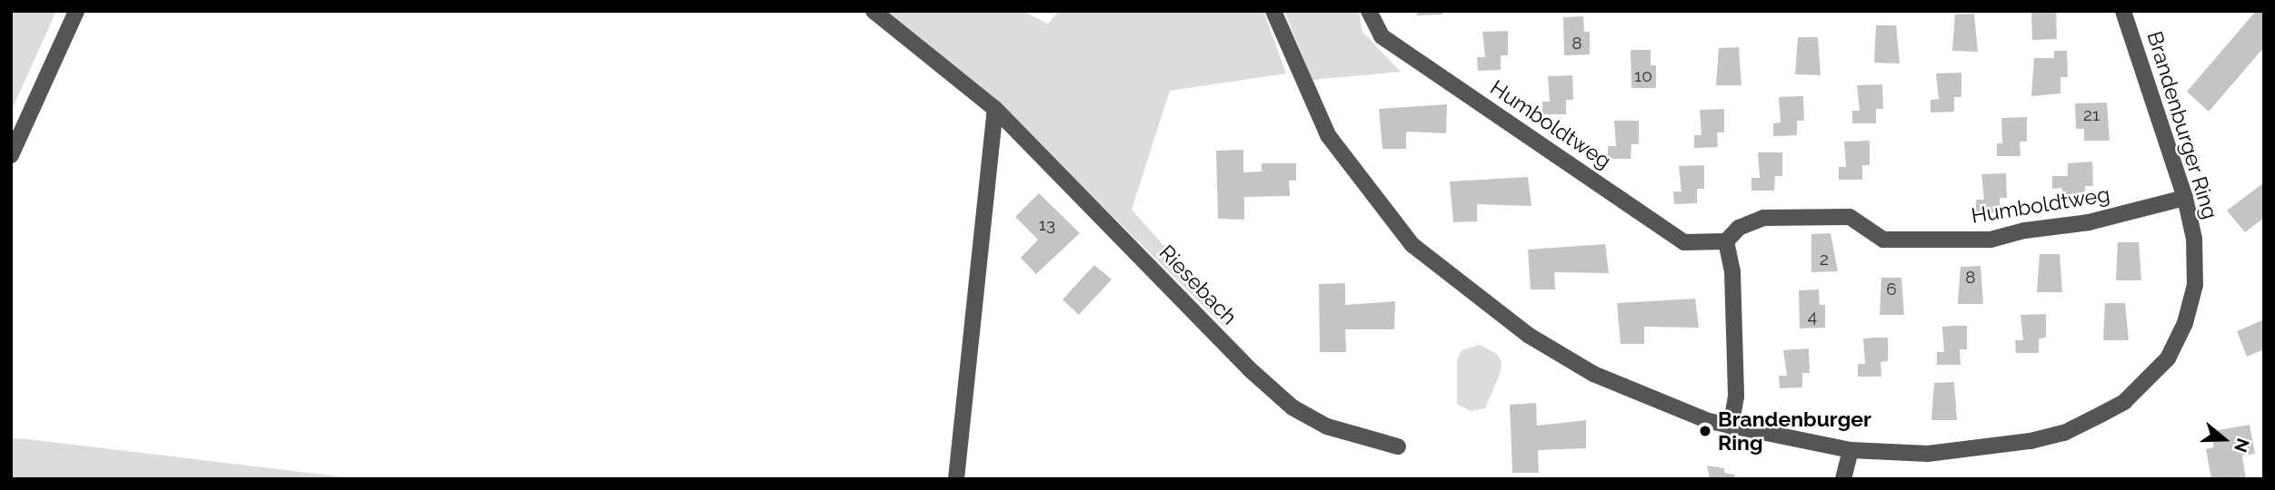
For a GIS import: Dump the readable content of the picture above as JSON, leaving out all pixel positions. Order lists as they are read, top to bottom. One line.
{"streets":{"street":["Humboldtweg","Brandenburger Ring","Riesebach"]},"crossings":[["Humboldtweg","Brandenburger Ring"]],"places":["Brandenburger Ring"],"house_numbers":["8","10","21","13","2","8","6","4"],"north":"right"}
